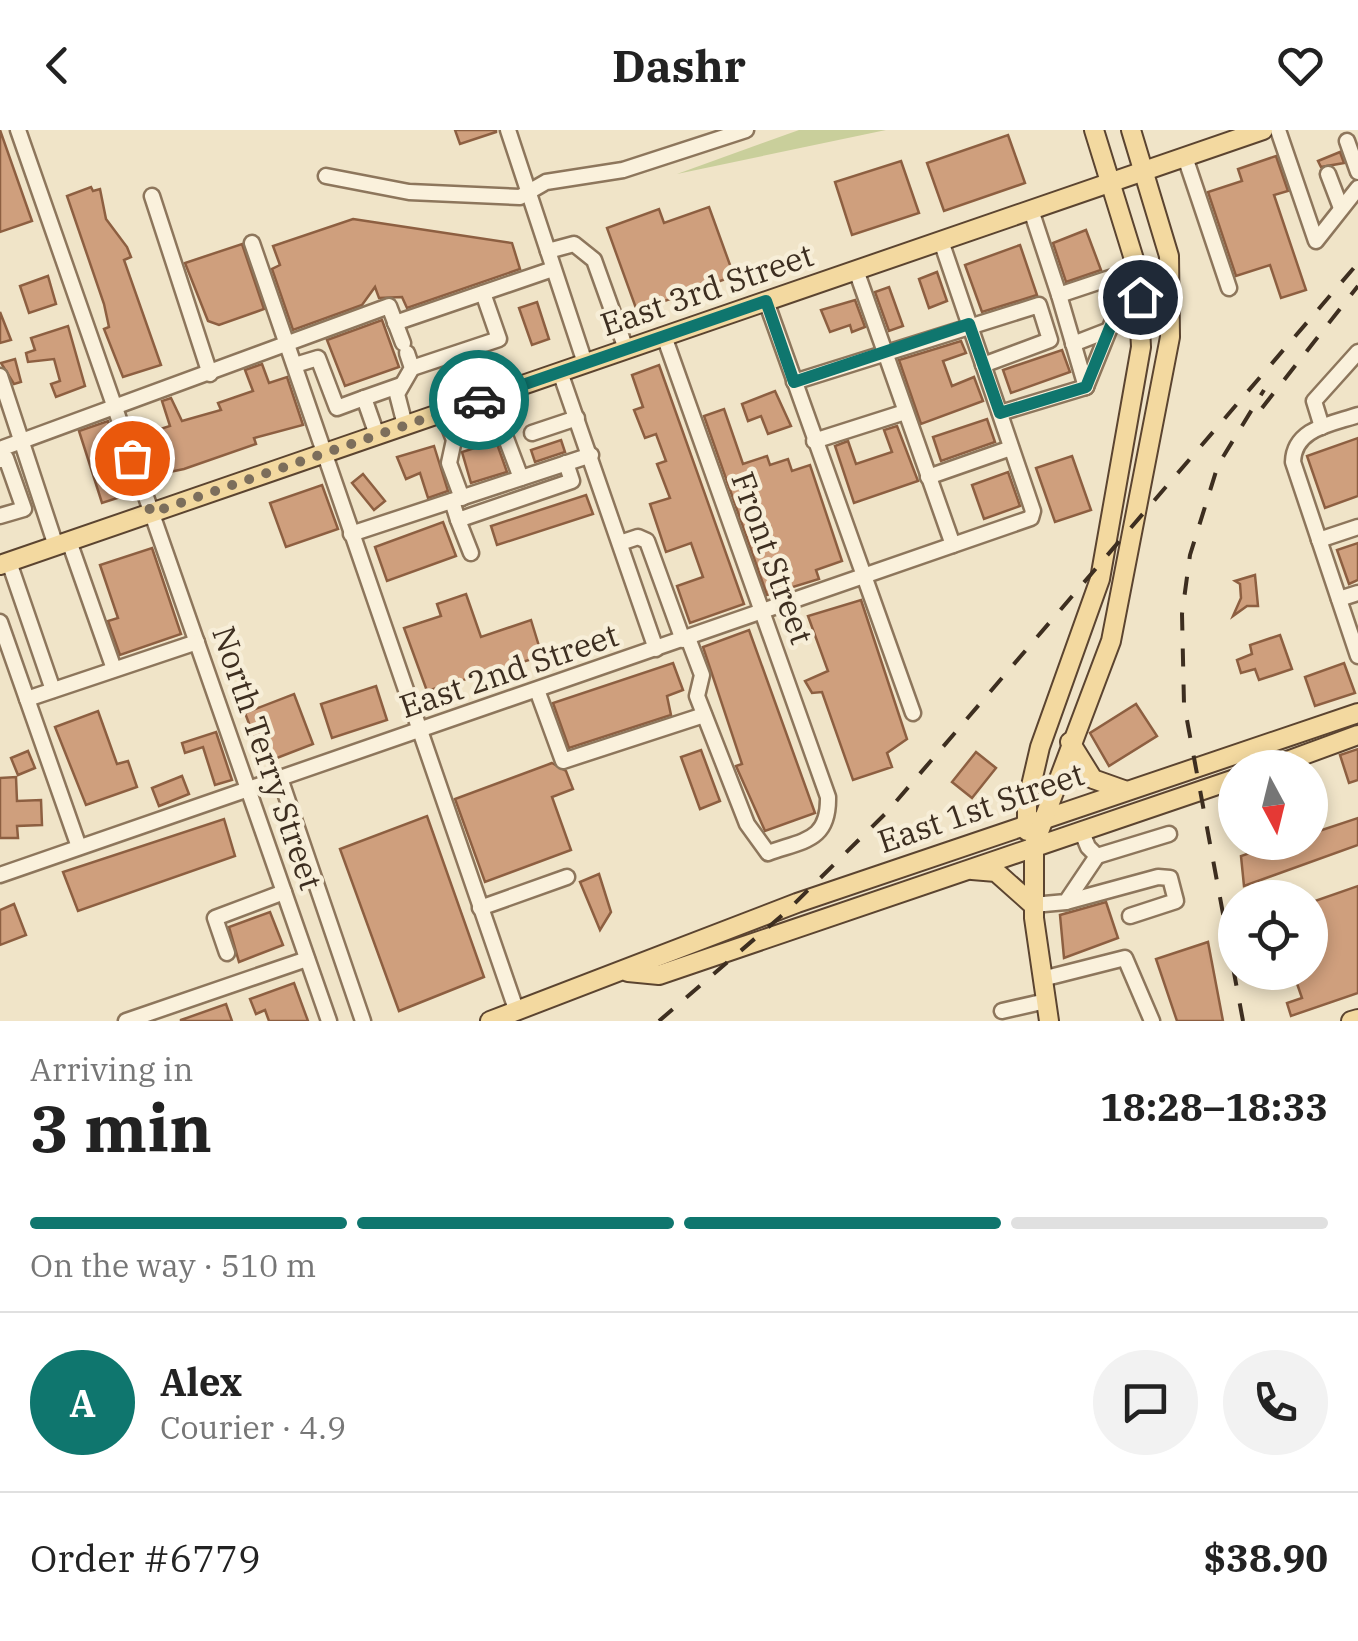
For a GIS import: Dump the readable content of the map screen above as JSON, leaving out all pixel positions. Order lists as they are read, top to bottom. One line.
{"streets":{"main road":["East 3rd Street","East 1st Street"],"street":["Front Street","East 2nd Street","North Terry Street"]},"crossings":[["East 3rd Street","Front Street"],["East 3rd Street","North Terry Street"],["Front Street","East 2nd Street"],["East 2nd Street","North Terry Street"]],"north":"bottom","page":{"header":"Dashr","heading":["3 min","Arriving in","18:28–18:33"],"panel":["Alex","Courier · 4.9","Order #6779","$38.90"],"bar":"On the way · 510 m","round":"A"}}
